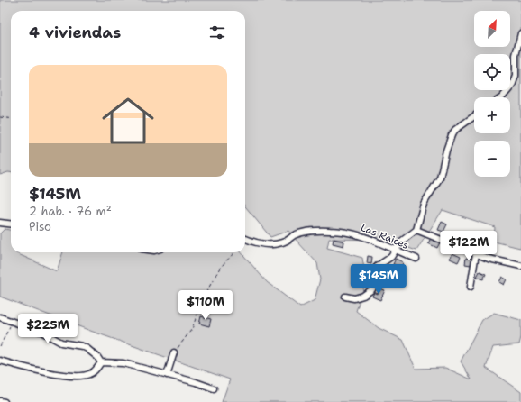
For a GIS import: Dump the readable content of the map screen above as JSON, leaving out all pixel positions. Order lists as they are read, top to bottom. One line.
{"streets":{"street":["Las Raices"]},"north":"top right","page":{"map_buttons":["+","−"],"heading":"4 viviendas","list":[{"name":"$145M","note":"2 hab. · 76 m² · Piso"}],"price":["$122M","$145M","$110M","$225M"]}}
